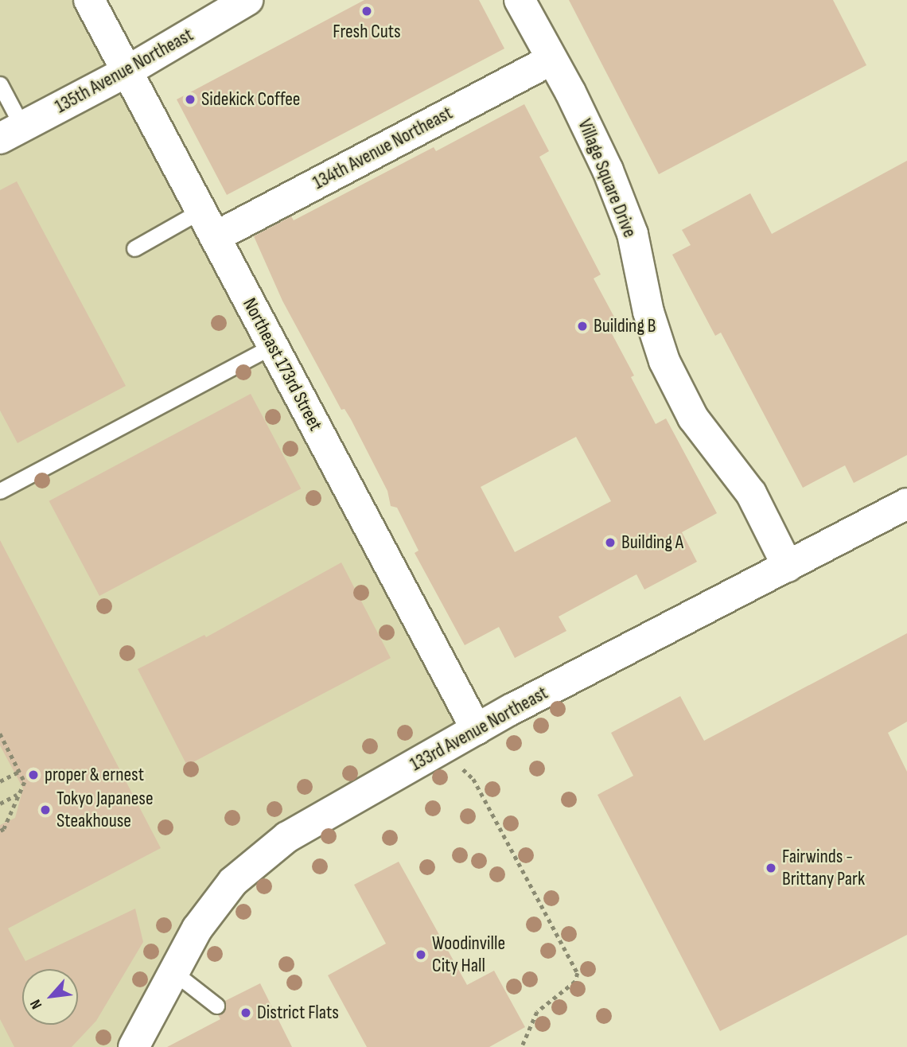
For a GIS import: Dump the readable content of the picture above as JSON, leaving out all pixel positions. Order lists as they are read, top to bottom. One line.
{"streets":{"street":["135th Avenue Northeast","134th Avenue Northeast","Village Square Drive","Northeast 173rd Street","133rd Avenue Northeast"]},"crossings":[["135th Avenue Northeast","Northeast 173rd Street"],["134th Avenue Northeast","Village Square Drive"],["134th Avenue Northeast","Northeast 173rd Street"],["Village Square Drive","133rd Avenue Northeast"],["Northeast 173rd Street","133rd Avenue Northeast"]],"places":["Fresh Cuts","Sidekick Coffee","Building B","Building A","proper & ernest","Tokyo Japanese Steakhouse","Fairwinds - Brittany Park","Woodinville City Hall","District Flats"],"north":"bottom left"}
